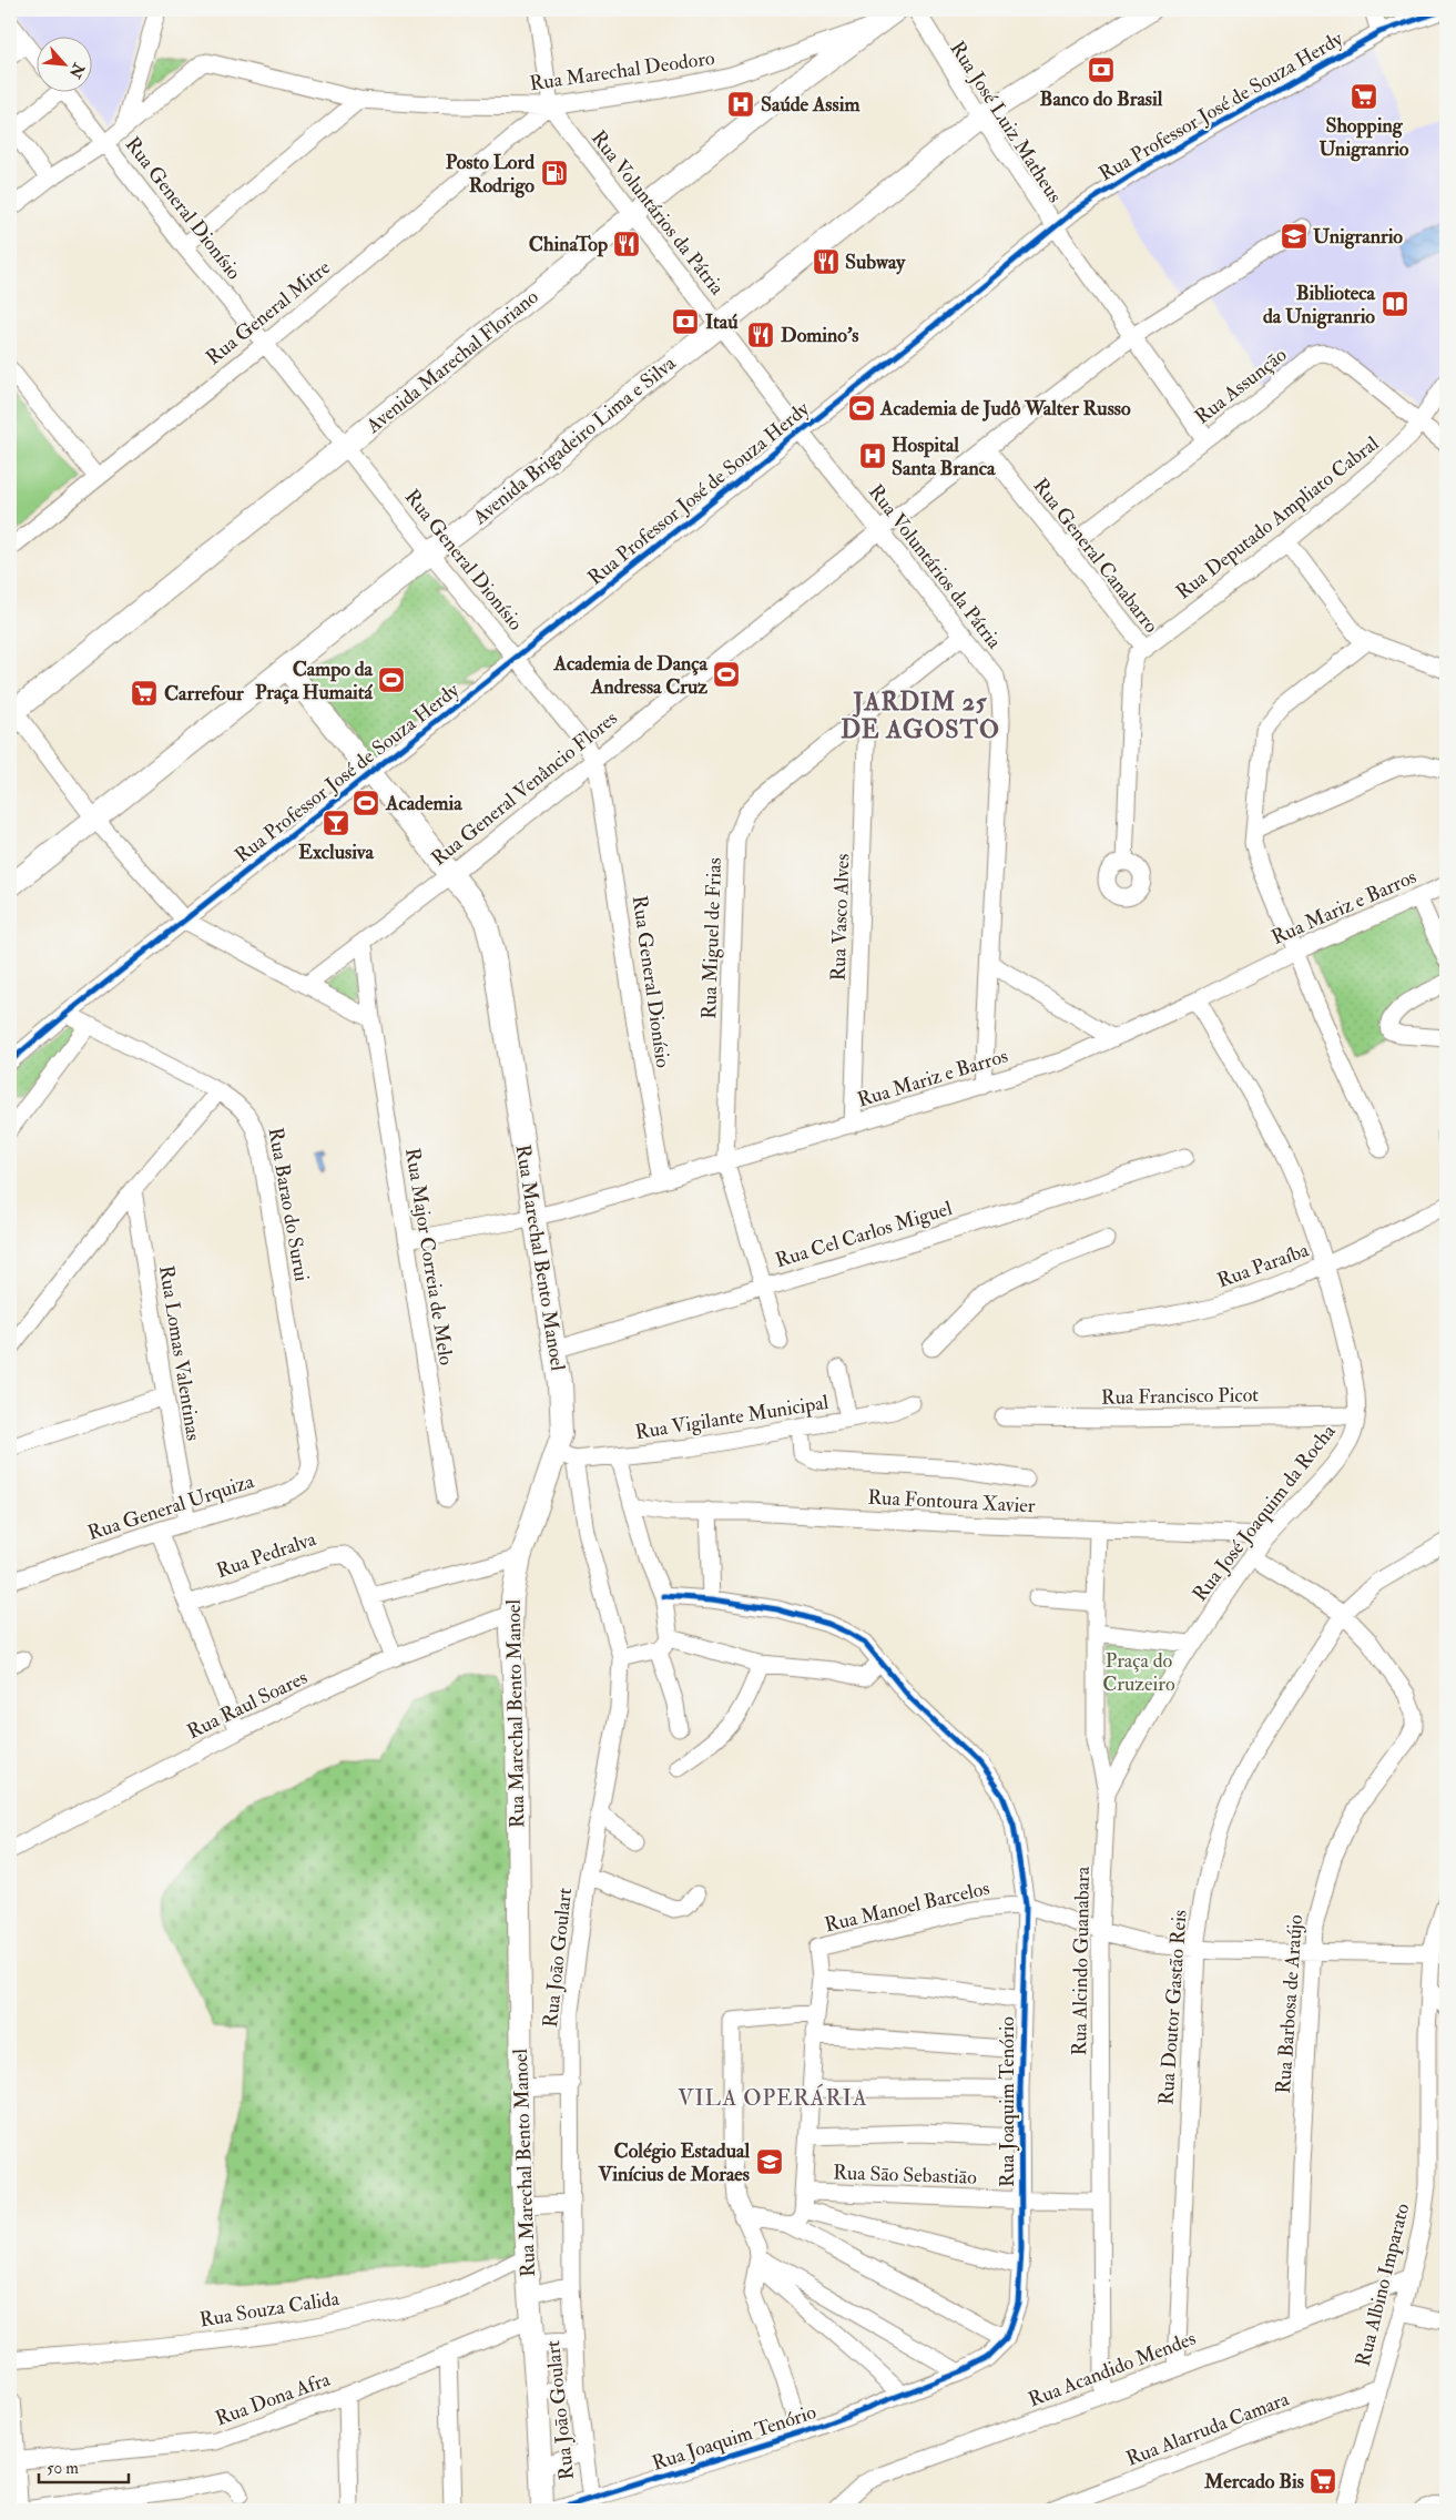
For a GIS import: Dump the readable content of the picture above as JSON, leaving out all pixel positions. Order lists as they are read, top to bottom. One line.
{"streets":{"main road":["Avenida Marechal Floriano","Avenida Brigadeiro Lima e Silva","Rua Marechal Bento Manoel"],"street":["Rua Marechal Deodoro","Rua Professor José de Souza Herdy","Rua José Luiz Matheus","Rua General Dionísio","Rua Voluntários da Pátria","Rua General Mitre","Rua Assunção","Rua Deputado Ampliato Cabral","Rua General Canabarro","Rua General Venâncio Flores","Rua Mariz e Barros","Rua Vasco Alves","Rua Miguel de Frias","Rua Barao do Surui","Rua Cel Carlos Miguel","Rua Major Correia de Melo","Rua Paraíba","Rua Lomas Valentinas","Rua Francisco Picot","Rua Vigilante Municipal","Rua Fontoura Xavier","Rua General Urquiza","Rua José Joaquim da Rocha","Rua Pedralva","Rua Raul Soares","Rua Manoel Barcelos","Rua Joāo Goulart","Rua Alcindo Guanabara","Rua Barbosa de Araújo","Rua Doutor Gastão Reis","Rua Joaquim Tenório","Rua Sāo Sebastiāo","Rua Albino Imparato","Rua Souza Calida","Rua Acandido Mendes","Rua Dona Afra","Rua Alarruda Camara"]},"crossings":[["Rua Marechal Deodoro","Rua Voluntários da Pátria"],["Rua Marechal Deodoro","Rua General Mitre"],["Rua Marechal Deodoro","Avenida Marechal Floriano"],["Rua Professor José de Souza Herdy","Rua José Luiz Matheus"],["Rua Professor José de Souza Herdy","Rua General Dionísio"],["Rua Professor José de Souza Herdy","Rua Voluntários da Pátria"],["Rua Professor José de Souza Herdy","Rua Barao do Surui"],["Rua Professor José de Souza Herdy","Rua Marechal Bento Manoel"],["Rua José Luiz Matheus","Rua Assunção"],["Rua José Luiz Matheus","Avenida Brigadeiro Lima e Silva"],["Rua José Luiz Matheus","Rua General Venâncio Flores"],["Rua General Dionísio","Rua General Mitre"],["Rua General Dionísio","Avenida Marechal Floriano"],["Rua General Dionísio","Avenida Brigadeiro Lima e Silva"],["Rua General Dionísio","Rua General Venâncio Flores"],["Rua General Dionísio","Rua Mariz e Barros"],["Rua Voluntários da Pátria","Rua General Mitre"],["Rua Voluntários da Pátria","Avenida Marechal Floriano"],["Rua Voluntários da Pátria","Avenida Brigadeiro Lima e Silva"],["Rua Voluntários da Pátria","Rua General Venâncio Flores"],["Rua Voluntários da Pátria","Rua Mariz e Barros"],["Rua Voluntários da Pátria","Rua Miguel de Frias"],["Rua Assunção","Rua Deputado Ampliato Cabral"],["Rua Assunção","Rua General Canabarro"],["Avenida Brigadeiro Lima e Silva","Rua Marechal Bento Manoel"],["Rua Deputado Ampliato Cabral","Rua General Canabarro"],["Rua General Canabarro","Rua General Venâncio Flores"],["Rua General Venâncio Flores","Rua Major Correia de Melo"],["Rua General Venâncio Flores","Rua Marechal Bento Manoel"],["Rua Mariz e Barros","Rua Vasco Alves"],["Rua Mariz e Barros","Rua Miguel de Frias"],["Rua Mariz e Barros","Rua Major Correia de Melo"],["Rua Mariz e Barros","Rua Marechal Bento Manoel"],["Rua Mariz e Barros","Rua José Joaquim da Rocha"],["Rua Vasco Alves","Rua Miguel de Frias"],["Rua Miguel de Frias","Rua Cel Carlos Miguel"],["Rua Barao do Surui","Rua General Urquiza"],["Rua Cel Carlos Miguel","Rua Marechal Bento Manoel"],["Rua Marechal Bento Manoel","Rua Vigilante Municipal"],["Rua Marechal Bento Manoel","Rua Raul Soares"],["Rua Marechal Bento Manoel","Rua Joāo Goulart"],["Rua Marechal Bento Manoel","Rua Souza Calida"],["Rua Marechal Bento Manoel","Rua Dona Afra"],["Rua Paraíba","Rua José Joaquim da Rocha"],["Rua Lomas Valentinas","Rua General Urquiza"],["Rua Francisco Picot","Rua José Joaquim da Rocha"],["Rua Vigilante Municipal","Rua Joāo Goulart"],["Rua Fontoura Xavier","Rua José Joaquim da Rocha"],["Rua Fontoura Xavier","Rua Alcindo Guanabara"],["Rua José Joaquim da Rocha","Rua Alcindo Guanabara"],["Rua José Joaquim da Rocha","Rua Barbosa de Araújo"],["Rua Pedralva","Rua Raul Soares"],["Rua Manoel Barcelos","Rua Alcindo Guanabara"],["Rua Manoel Barcelos","Rua Barbosa de Araújo"],["Rua Manoel Barcelos","Rua Doutor Gastão Reis"],["Rua Manoel Barcelos","Rua Joaquim Tenório"],["Rua Manoel Barcelos","Rua Albino Imparato"],["Rua Joāo Goulart","Rua Joaquim Tenório"],["Rua Alcindo Guanabara","Rua Sāo Sebastiāo"],["Rua Alcindo Guanabara","Rua Acandido Mendes"],["Rua Barbosa de Araújo","Rua Doutor Gastão Reis"],["Rua Barbosa de Araújo","Rua Acandido Mendes"],["Rua Doutor Gastão Reis","Rua Acandido Mendes"],["Rua Joaquim Tenório","Rua Sāo Sebastiāo"],["Rua Albino Imparato","Rua Acandido Mendes"],["Rua Albino Imparato","Rua Alarruda Camara"]],"districts":["JARDIM 25 DE AGOSTO","VILA OPERÁRIA"],"parks":["Praça do Cruzeiro"],"places":{"bank":["Banco do Brasil","Itaú"],"supermarket":["Shopping Unigranrio","Carrefour","Mercado Bis"],"hospital":["Saúde Assim","Hospital Santa Branca"],"fuel station":["Posto Lord Rodrigo"],"school or university":["Unigranrio","Colégio Estadual Vinícius de Moraes"],"restaurant":["ChinaTop","Subway","Domino's"],"library":["Biblioteca da Unigranrio"],"sports":["Academia de Judô Walter Russo","Academia de Dança Andressa Cruz","Campo da Praça Humaitá","Academia"],"bar":["Exclusiva"]},"scale_bar":"50 m","north":"bottom right"}
